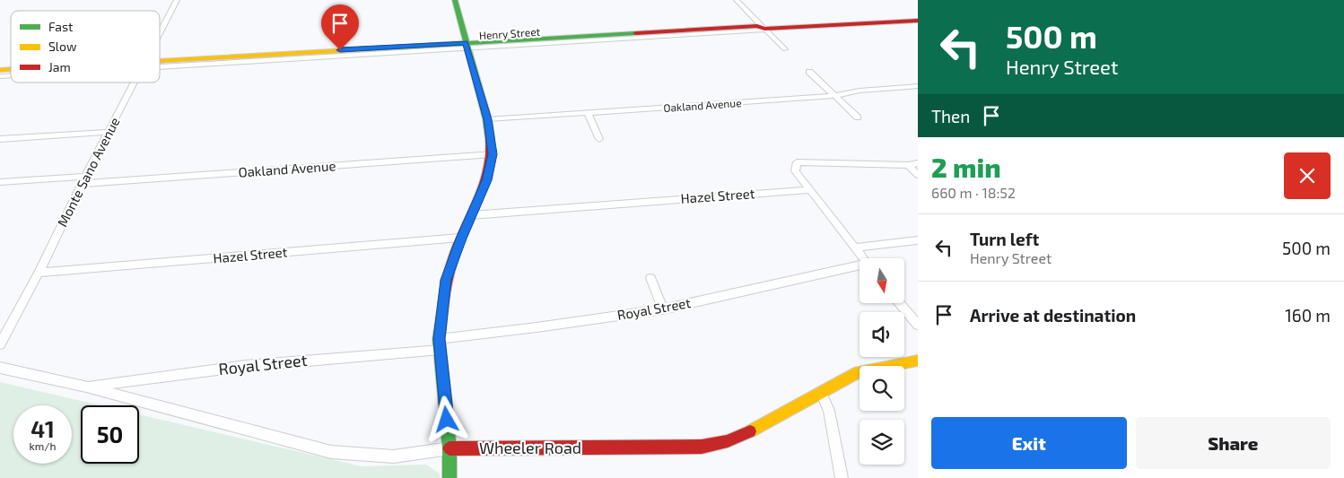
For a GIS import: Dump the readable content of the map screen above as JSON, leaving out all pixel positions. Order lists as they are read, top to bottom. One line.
{"streets":{"street":["Henry Street","Oakland Avenue","Monte Sano Avenue","Hazel Street","Royal Street","Wheeler Road"]},"crossings":[["Oakland Avenue","Monte Sano Avenue"],["Monte Sano Avenue","Hazel Street"],["Royal Street","Wheeler Road"]],"legend":["Fast","Slow","Jam"],"north":"bottom","page":{"turn":["500 m","Henry Street"],"then":"Then","heading":["2 min","660 m · 18:52"],"list":[{"name":"Turn left","note":"Henry Street","value":"500 m"},{"name":"Arrive at destination","value":"160 m"}],"speed":"41 km/h","limit":"50","buttons":["Exit","Share"]}}
